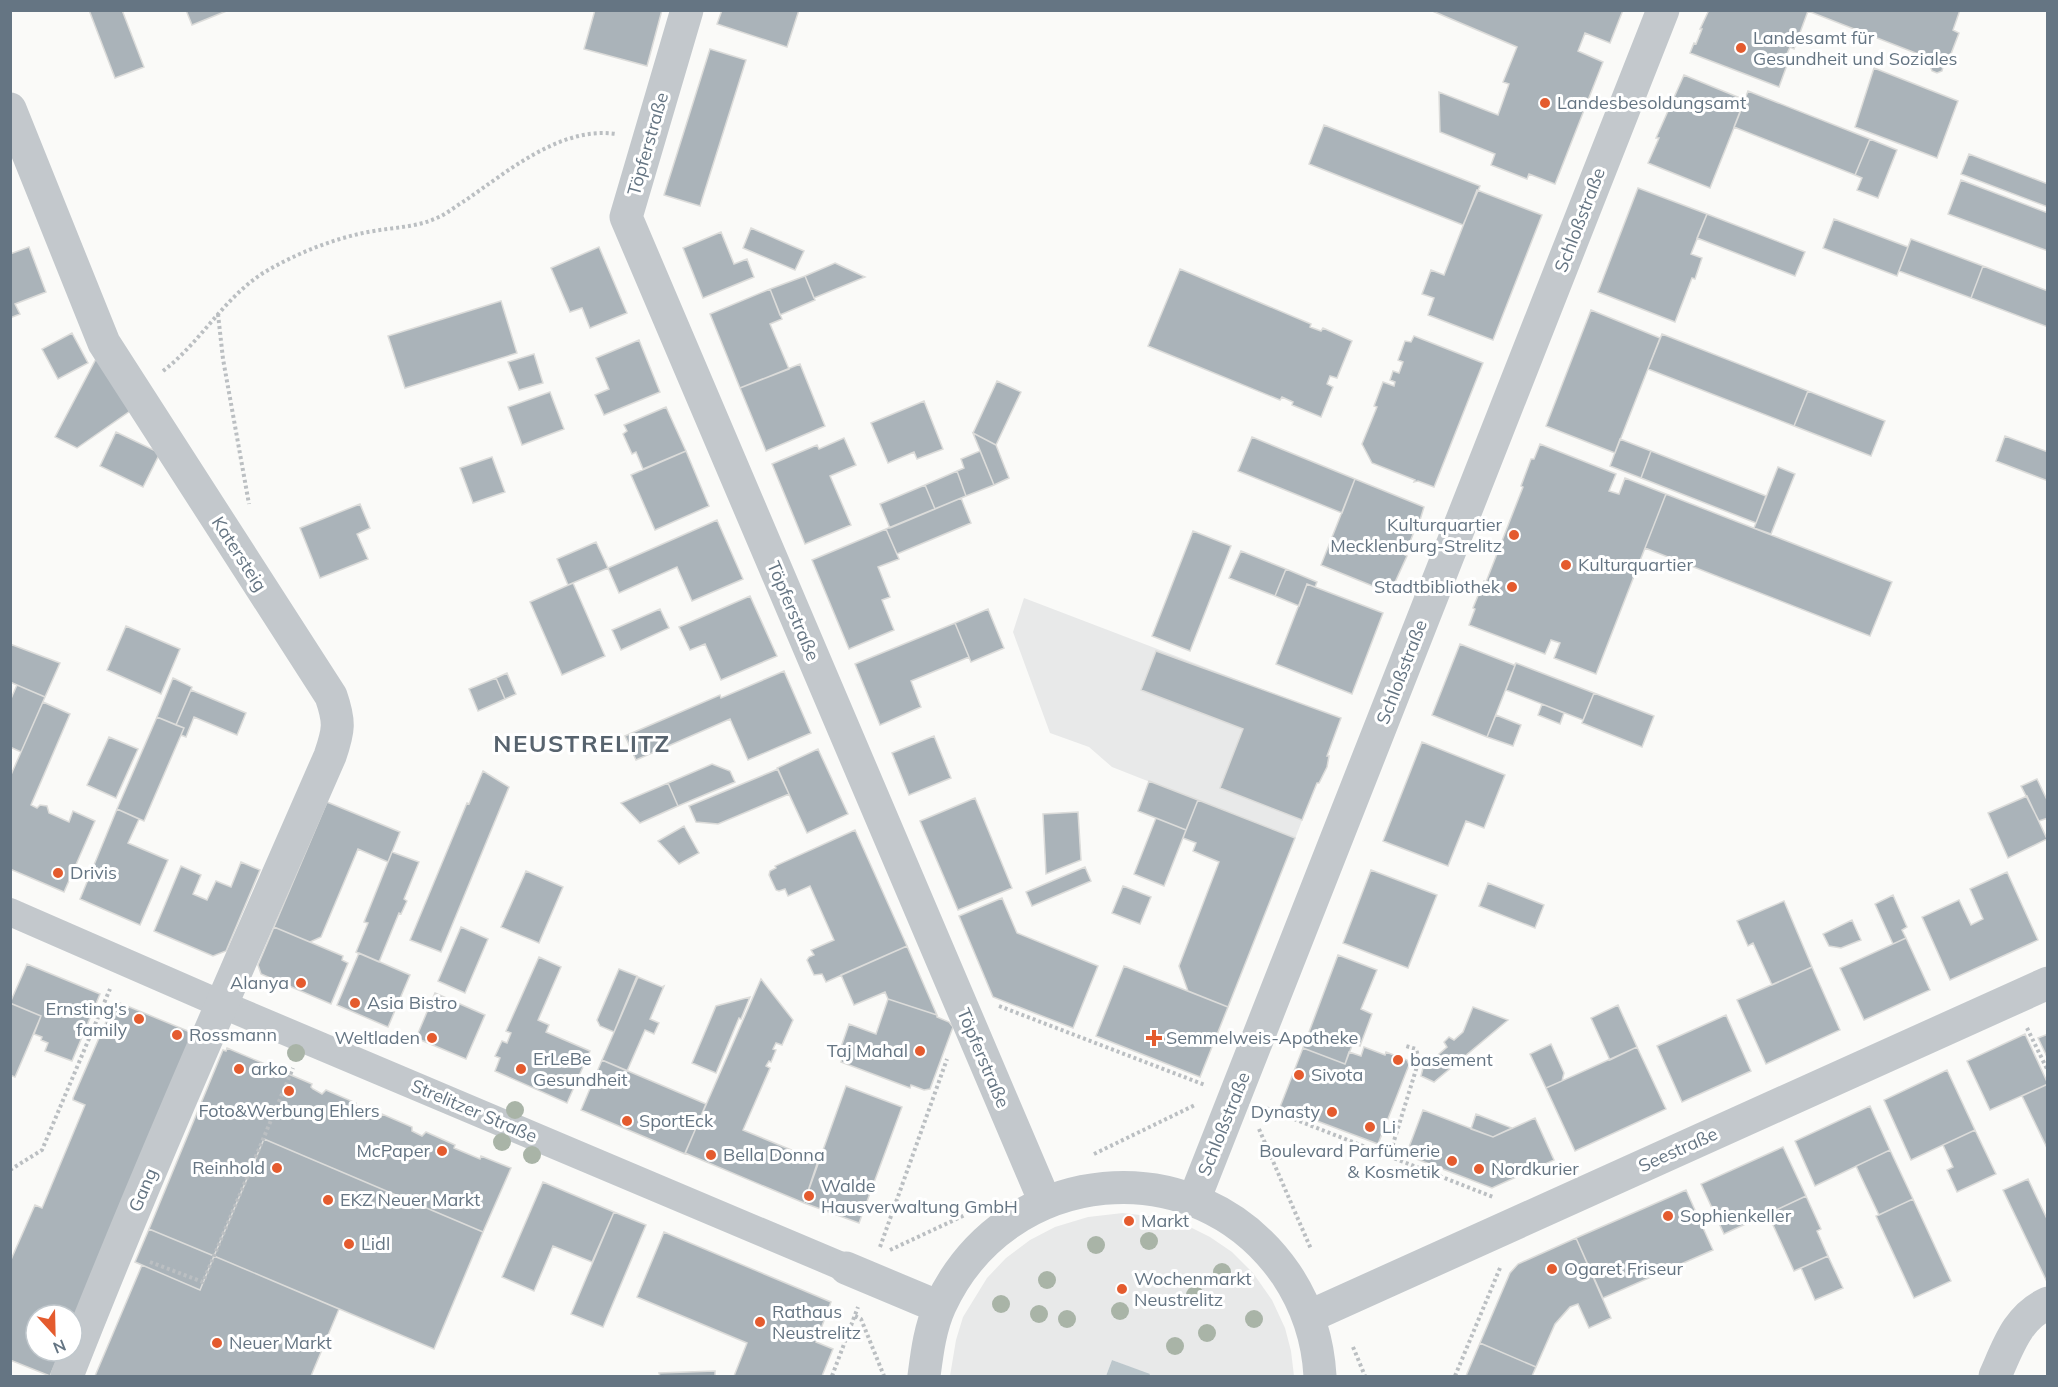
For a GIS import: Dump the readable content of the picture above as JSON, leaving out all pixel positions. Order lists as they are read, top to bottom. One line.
{"streets":{"street":["Töpferstraße","Schloßstraße","Katersteig","Strelitzer Straße","Seestraße","Gang"]},"crossings":[["Katersteig","Strelitzer Straße"],["Katersteig","Gang"],["Strelitzer Straße","Gang"]],"districts":["NEUSTRELITZ"],"places":{"other":["Landesamt für Gesundheit und Soziales","Landesbesoldungsamt","Kulturquartier Mecklenburg-Strelitz","Kulturquartier","Stadtbibliothek","Drivis","Alanya","Asia Bistro","Ernsting's family","Rossmann","Weltladen","Taj Mahal","basement","arko","ErLeBe Gesundheit","Sivota","Foto&Werbung Ehlers","Dynasty","SportEck","Li","McPaper","Bella Donna","Boulevard Parfümerie & Kosmetik","Reinhold","Nordkurier","Walde Hausverwaltung GmbH","EKZ Neuer Markt","Sophienkeller","Markt","Lidl","Ogaret Friseur","Wochenmarkt Neustrelitz","Rathaus Neustrelitz","Neuer Markt"],"health":["Semmelweis-Apotheke"]},"north":"bottom"}
